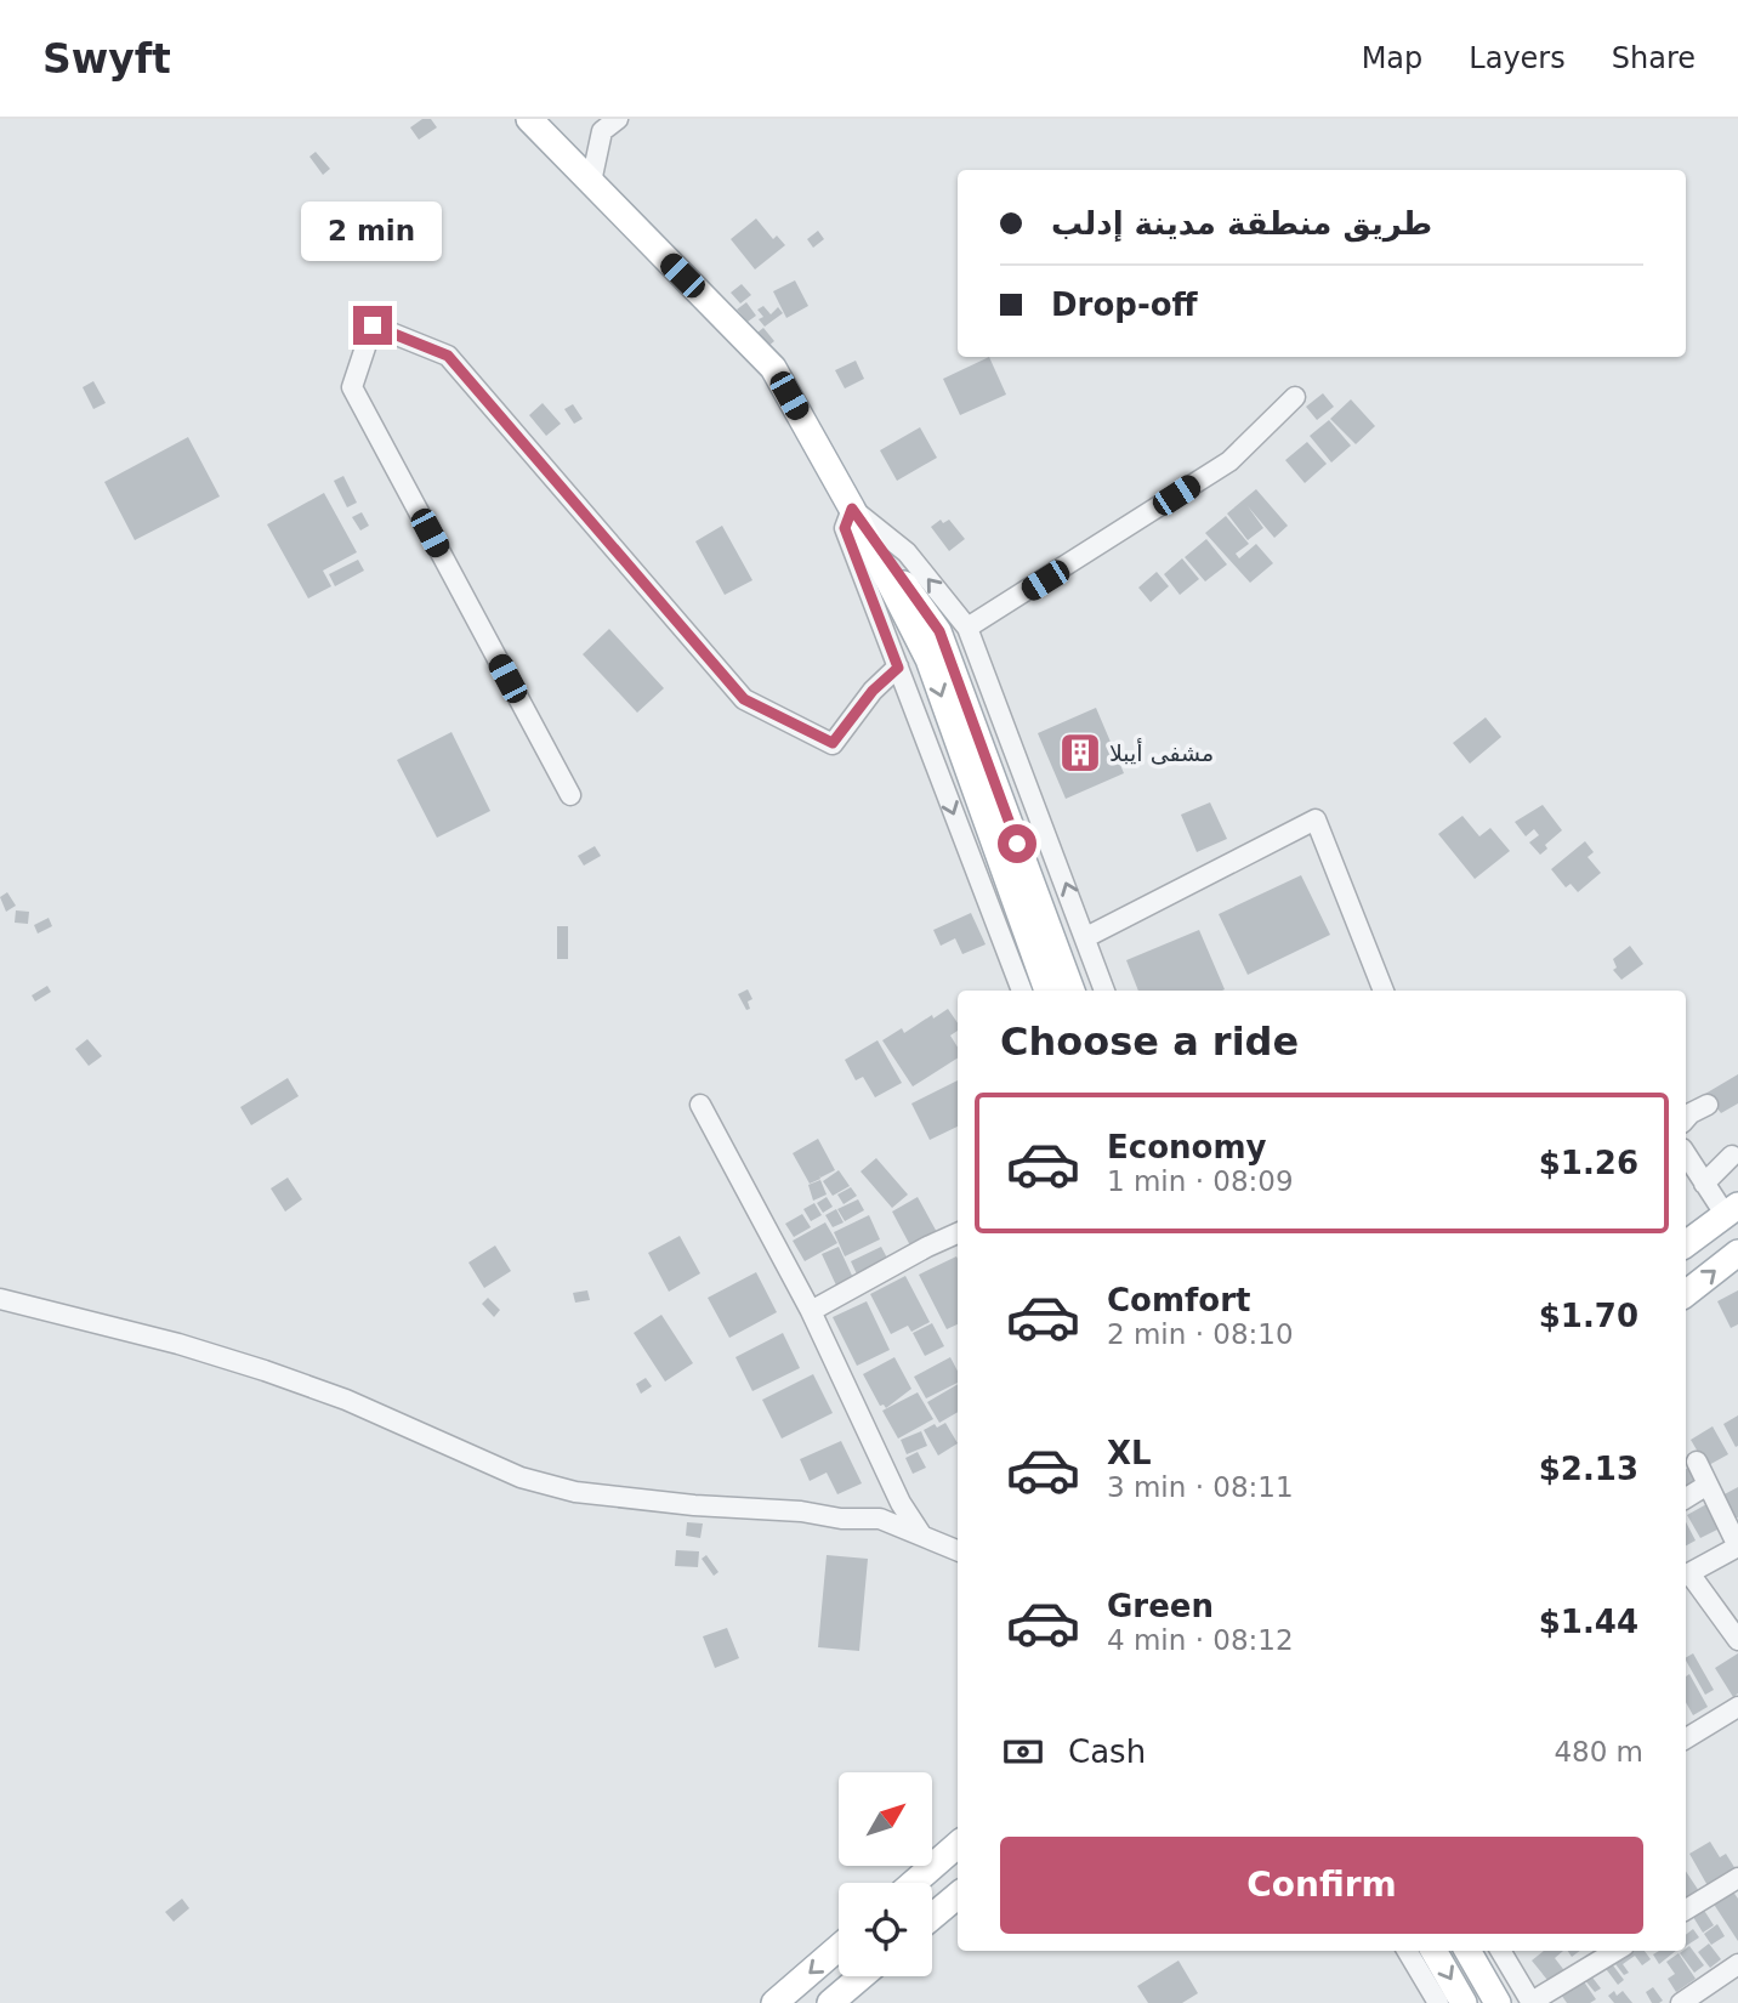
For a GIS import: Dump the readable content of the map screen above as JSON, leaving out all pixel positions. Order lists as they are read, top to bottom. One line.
{"places":{"building":["مشفى أيبلا"]},"north":"top right","page":{"header":"Swyft","nav":["Map","Layers","Share"],"banner":["طريق منطقة مدينة إدلب","Drop-off"],"bubble":"2 min","heading":"Choose a ride","list":[{"name":"Economy","note":"1 min · 08:09","value":"$1.26"},{"name":"Comfort","note":"2 min · 08:10","value":"$1.70"},{"name":"XL","note":"3 min · 08:11","value":"$2.13"},{"name":"Green","note":"4 min · 08:12","value":"$1.44"}],"pay":["Cash","480 m"],"buttons":"Confirm"}}
